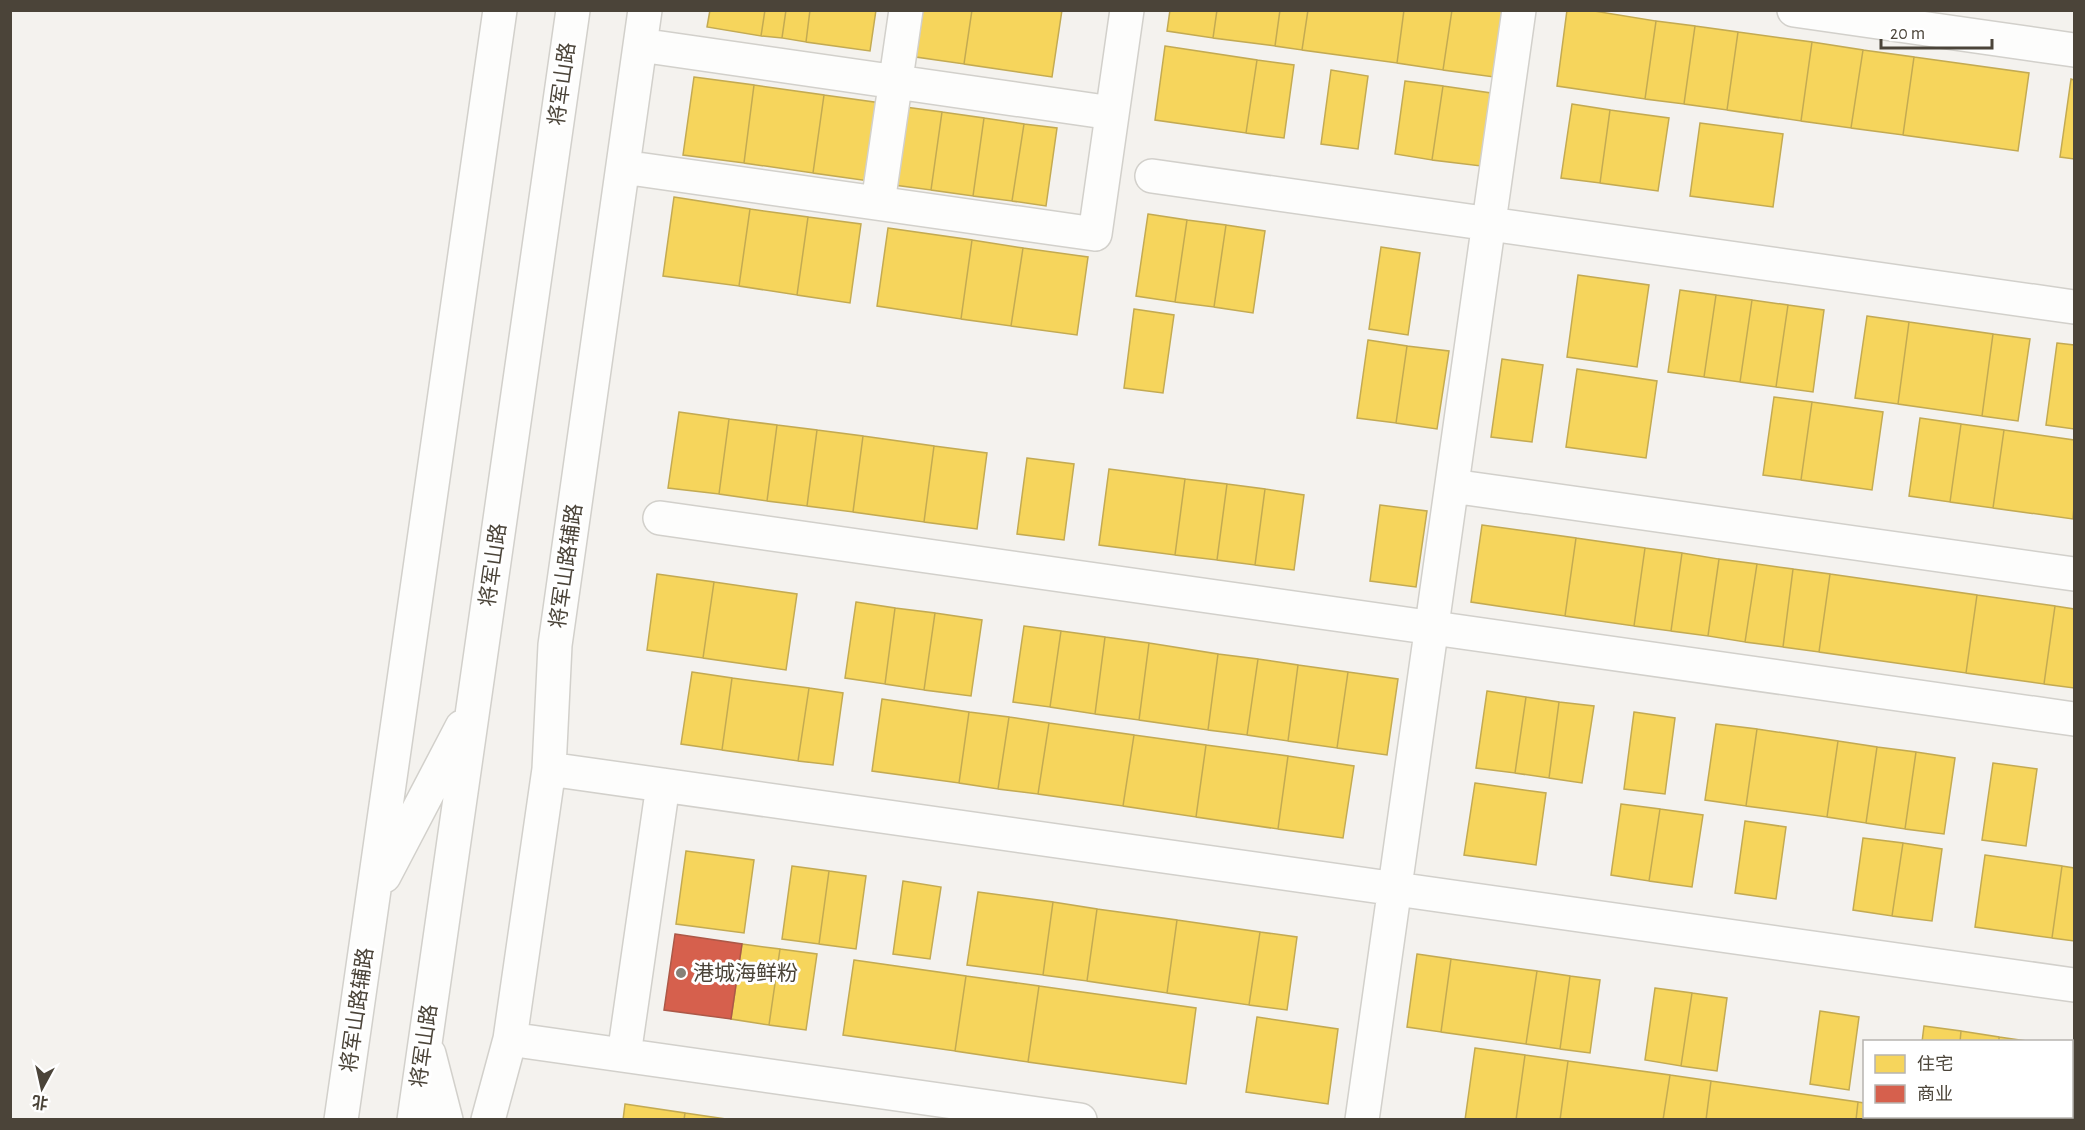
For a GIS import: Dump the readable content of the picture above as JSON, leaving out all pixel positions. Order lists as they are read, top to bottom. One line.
{"streets":{"street":["将军山路","将军山路辅路"]},"places":["港城海鲜粉"],"legend":["住宅","商业"],"scale_bar":"20 m","north":"bottom"}
